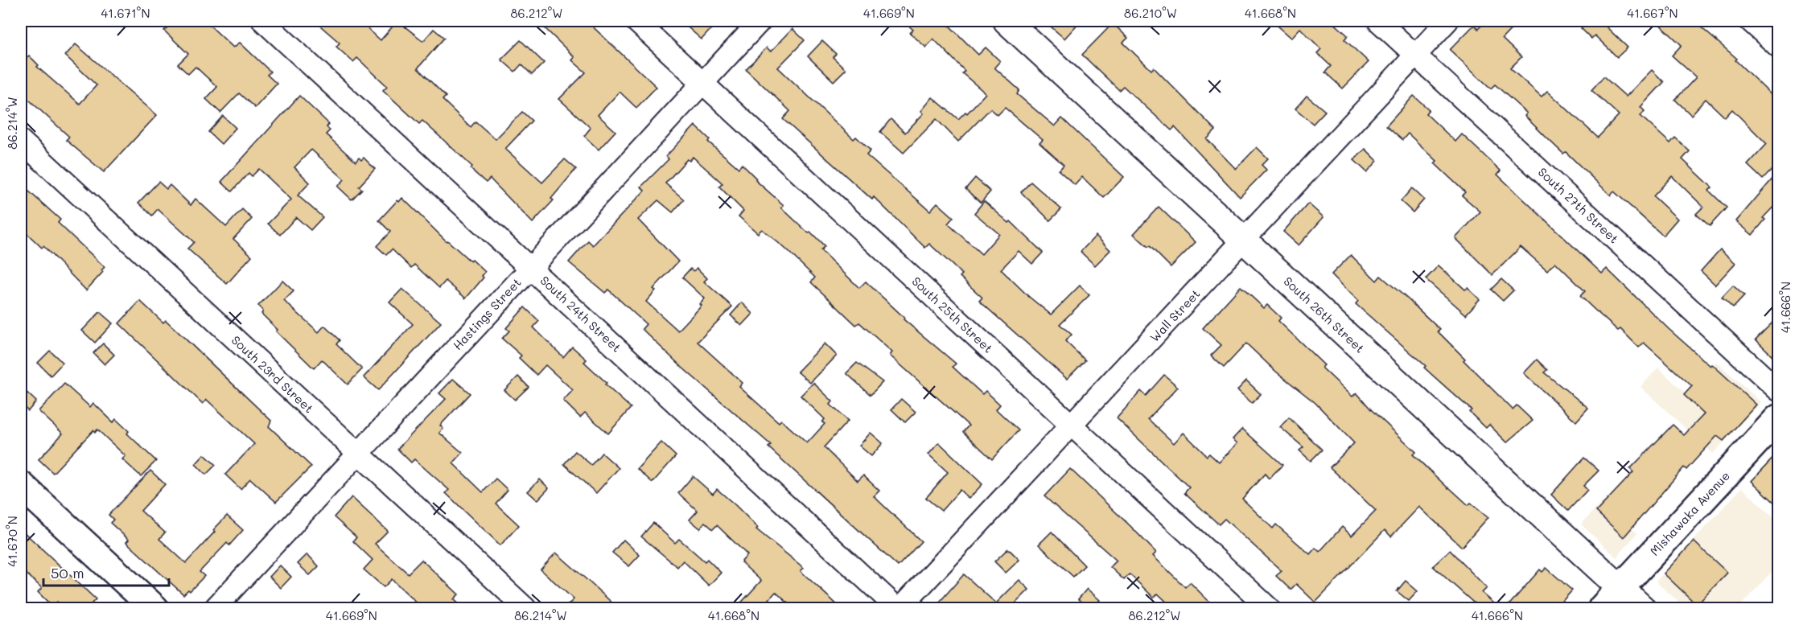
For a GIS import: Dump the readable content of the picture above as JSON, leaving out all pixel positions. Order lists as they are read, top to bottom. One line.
{"streets":{"main road":["Mishawaka Avenue"],"street":["South 27th Street","Hastings Street","South 24th Street","South 25th Street","South 26th Street","Wall Street","South 23rd Street"]},"crossings":[["South 27th Street","Wall Street"],["Hastings Street","South 24th Street"],["Hastings Street","South 25th Street"],["Hastings Street","South 23rd Street"],["South 24th Street","Wall Street"],["South 25th Street","Wall Street"],["South 26th Street","Wall Street"],["South 26th Street","Mishawaka Avenue"]],"scale_bar":"50 m","coordinates":["41.671°N","86.212°W","41.669°N","86.210°W","41.668°N","41.667°N","86.214°W","41.666°N","41.670°N"]}
